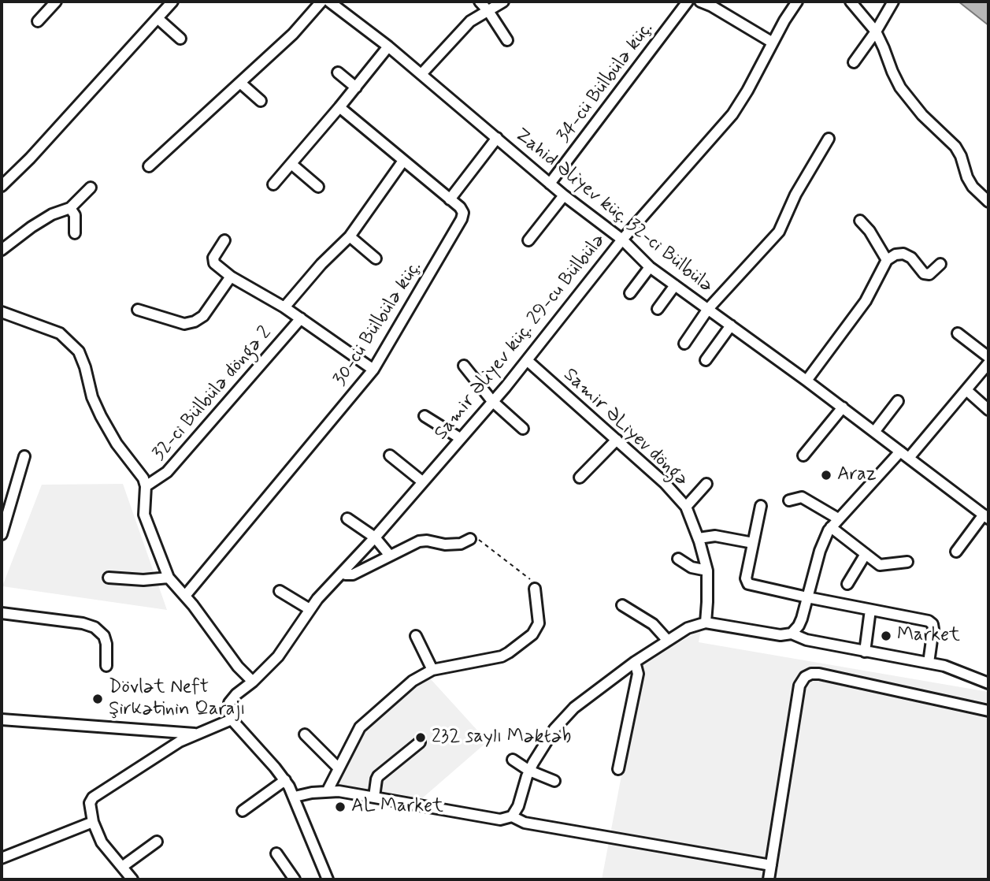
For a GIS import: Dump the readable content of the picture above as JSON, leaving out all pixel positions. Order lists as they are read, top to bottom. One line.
{"streets":{"street":["34-cü Bülbülə küç.","Zahid Əliyev küç. 32-ci Bülbülə","30-cü Bülbülə küç.","Samir Əliyev küç. 29-cu Bülbülə","32-ci Bülbülə döngə 2","Samir ƏLiyev döngə"]},"crossings":[["34-cü Bülbülə küç.","Zahid Əliyev küç. 32-ci Bülbülə"],["Zahid Əliyev küç. 32-ci Bülbülə","Samir Əliyev küç. 29-cu Bülbülə"],["30-cü Bülbülə küç.","32-ci Bülbülə döngə 2"],["Samir Əliyev küç. 29-cu Bülbülə","Samir ƏLiyev döngə"]],"places":["Araz","Market","Dövlət Neft Şirkətinin Qarajı","232 saylı Məktəb","AL Market"]}
